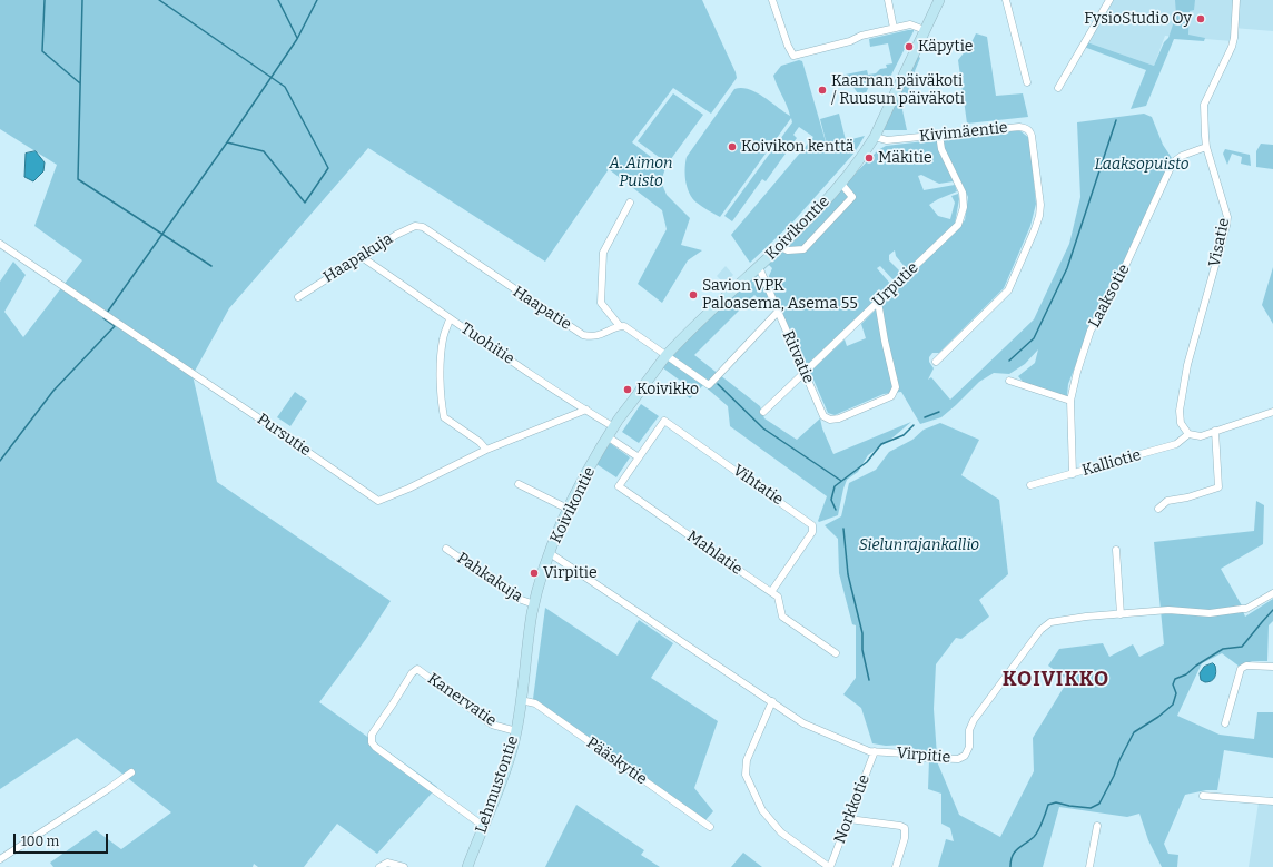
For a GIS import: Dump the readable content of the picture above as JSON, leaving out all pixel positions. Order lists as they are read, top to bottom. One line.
{"streets":{"main road":["Koivikontie","Lehmustontie"],"street":["Kivimäentie","Visatie","Haapakuja","Urputie","Laaksotie","Haapatie","Tuohitie","Ritvatie","Pursutie","Kalliotie","Vihtatie","Mahlatie","Pahkakuja","Kanervatie","Virpitie","Pääskytie","Norkkotie"]},"crossings":[["Kivimäentie","Koivikontie"],["Kivimäentie","Urputie"],["Koivikontie","Tuohitie"],["Koivikontie","Ritvatie"],["Koivikontie","Pahkakuja"],["Koivikontie","Virpitie"],["Koivikontie","Pääskytie"],["Koivikontie","Lehmustontie"],["Visatie","Laaksotie"],["Visatie","Kalliotie"],["Haapakuja","Haapatie"],["Haapakuja","Tuohitie"],["Urputie","Ritvatie"],["Laaksotie","Kalliotie"],["Tuohitie","Pursutie"],["Vihtatie","Mahlatie"],["Kanervatie","Lehmustontie"],["Virpitie","Norkkotie"],["Pääskytie","Lehmustontie"]],"districts":["KOIVIKKO"],"parks":["A. Aimon Puisto","Laaksopuisto","Sielunrajankallio"],"places":["FysioStudio Oy","Käpytie","Kaarnan päiväkoti / Ruusun päiväkoti","Koivikon kenttä","Mäkitie","Savion VPK Paloasema, Asema 55","Koivikko","Virpitie"],"scale_bar":"100 m"}
